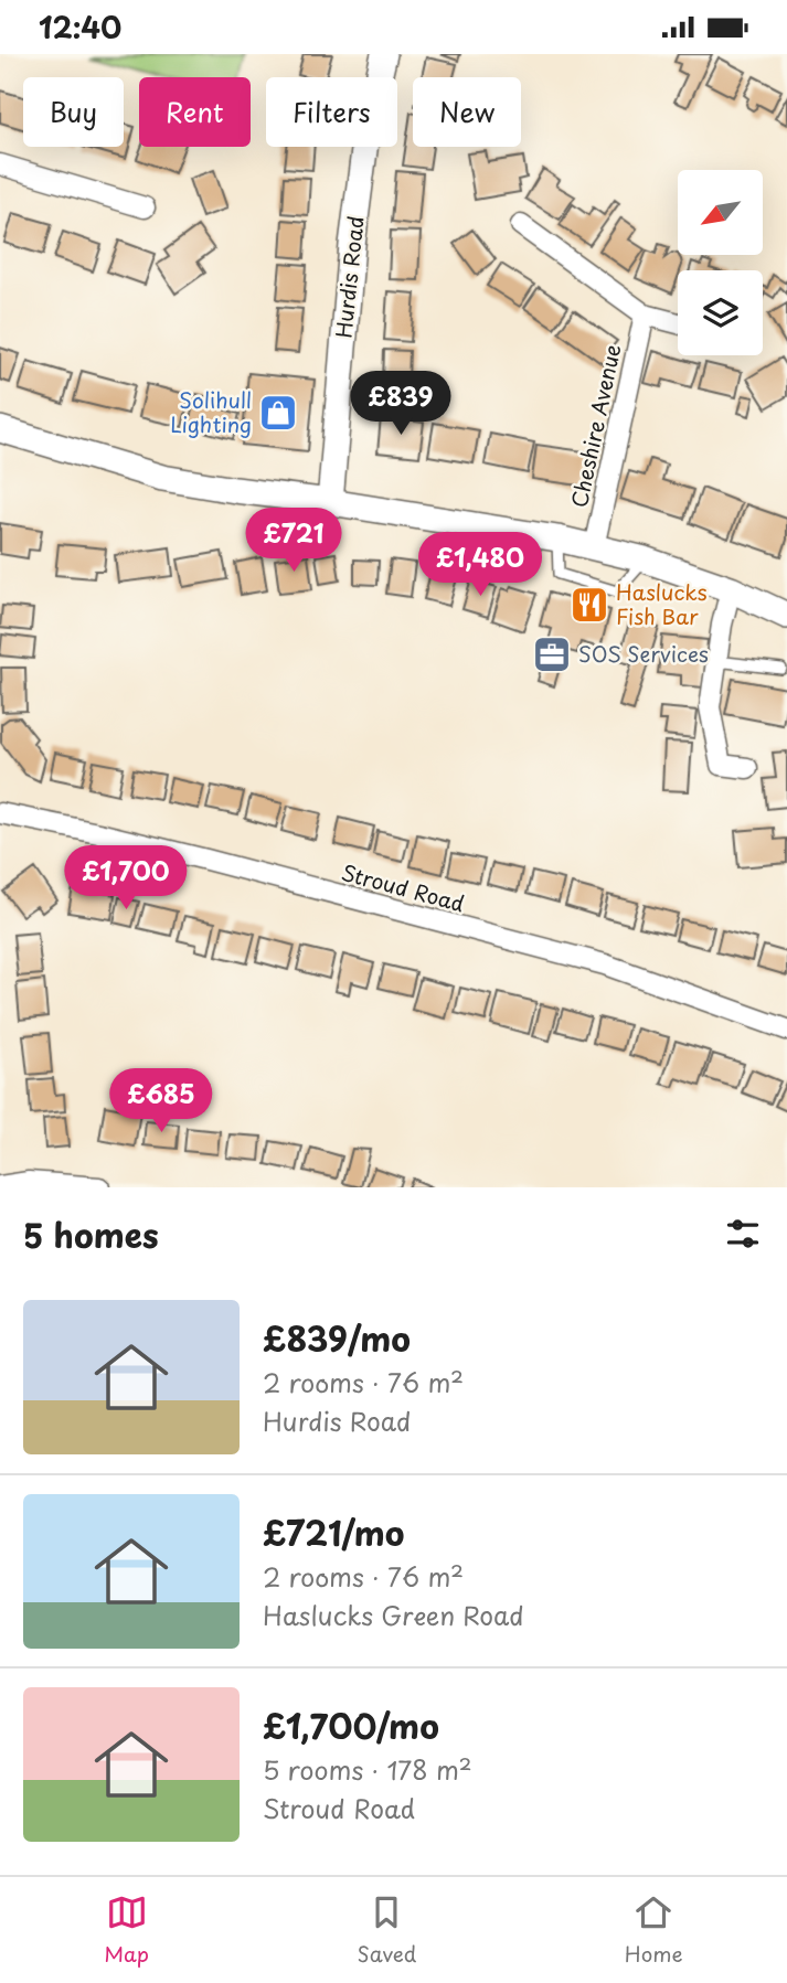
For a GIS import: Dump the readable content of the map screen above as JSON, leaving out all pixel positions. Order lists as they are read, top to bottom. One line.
{"streets":{"street":["Hurdis Road","Cheshire Avenue","Stroud Road"]},"places":{"shop":["Solihull Lighting"],"restaurant":["Haslucks Fish Bar"],"office":["SOS Services"]},"north":"bottom left","page":{"status":"12:40","chip":["Buy","Rent","Filters","New"],"price":["£839","£721","£1,480","£1,700","£685"],"heading":"5 homes","list":[{"name":"£839/mo","note":"2 rooms · 76 m² · Hurdis Road"},{"name":"£721/mo","note":"2 rooms · 76 m² · Haslucks Green Road"},{"name":"£1,700/mo","note":"5 rooms · 178 m² · Stroud Road"}],"tabs":["Map","Saved","Home"]}}
